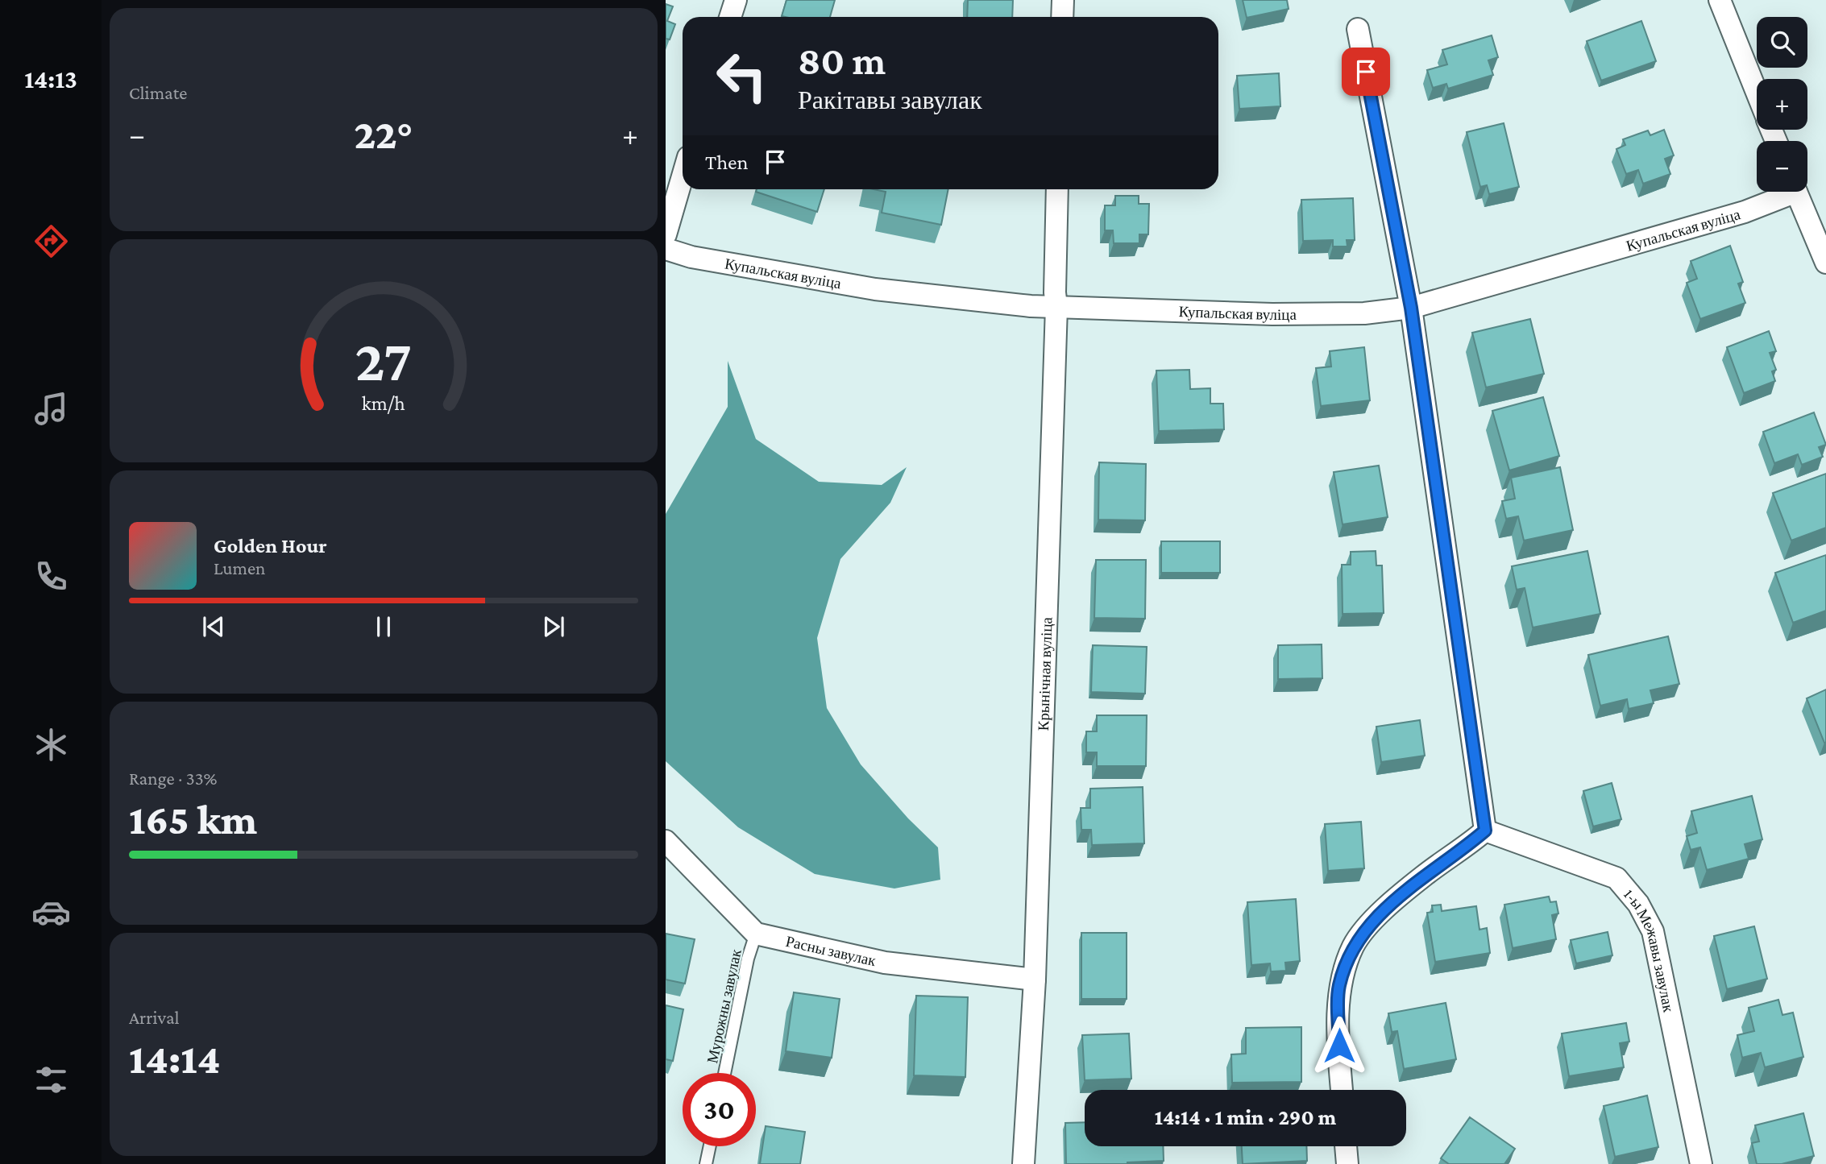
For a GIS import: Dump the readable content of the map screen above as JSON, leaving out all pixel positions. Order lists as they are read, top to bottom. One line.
{"streets":{"street":["Купальская вуліца","Крынічная вуліца","Расны завулак","1-ы Межавы завулак"],"lane":["Мурожны завулак"]},"crossings":[["Купальская вуліца","Крынічная вуліца"],["Крынічная вуліца","Расны завулак"],["Расны завулак","Мурожны завулак"]],"page":{"tabs":"14:13","tile":["Climate",["Range · 33%","165 km"],["Arrival","14:14"]],"map_buttons":["+","−"],"turn":["80 m","Ракітавы завулак"],"heat":["−","22°","+"],"then":"Then","song":["Golden Hour","Lumen"],"limit":"30","trip":"14:14 · 1 min · 290 m","gauge":["27","km/h"]}}
